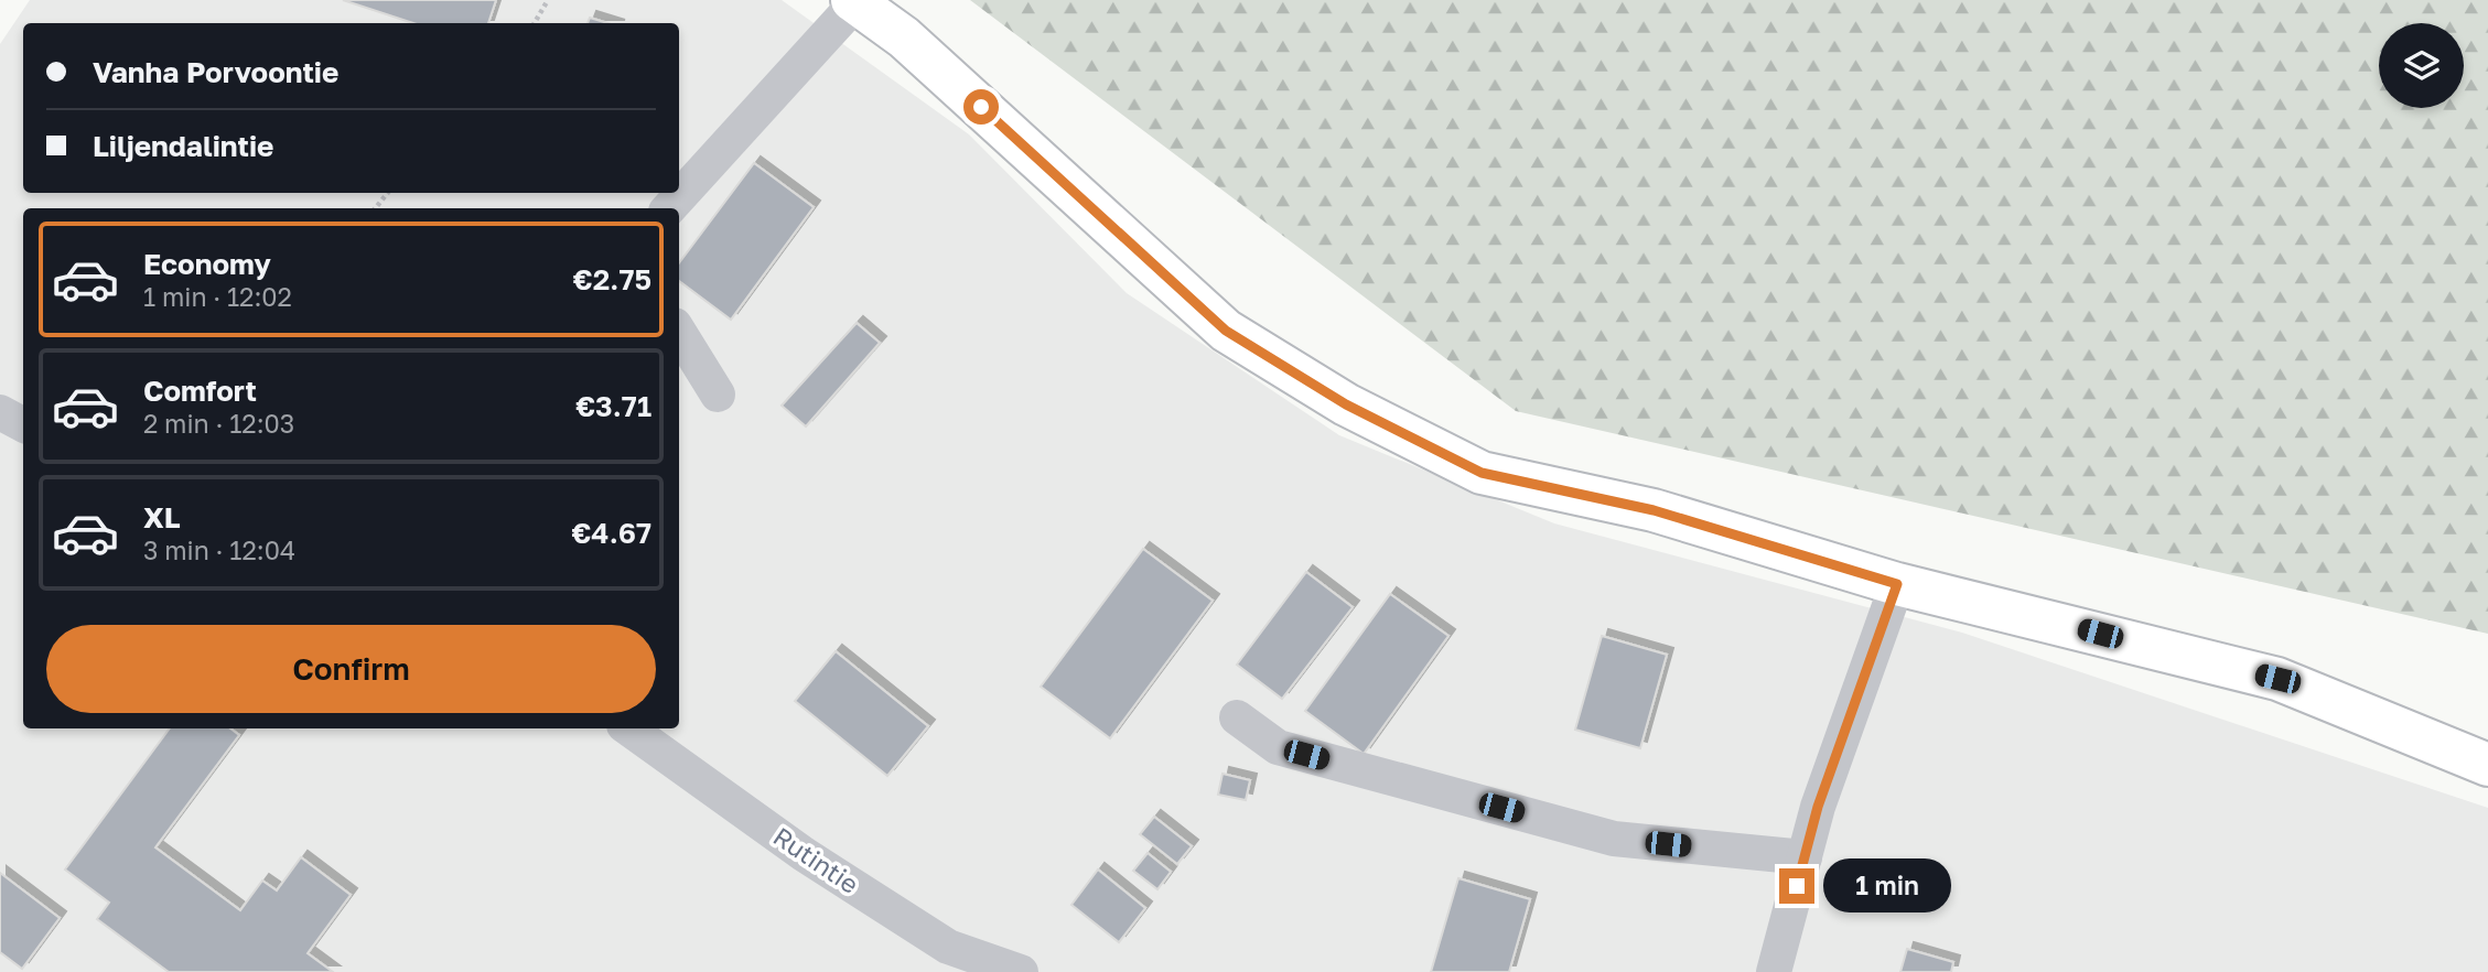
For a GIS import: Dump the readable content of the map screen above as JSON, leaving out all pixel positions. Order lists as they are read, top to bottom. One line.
{"streets":{"street":["Rutintie"]},"page":{"banner":["Vanha Porvoontie","Liljendalintie"],"list":[{"name":"Economy","note":"1 min · 12:02","value":"€2.75"},{"name":"Comfort","note":"2 min · 12:03","value":"€3.71"},{"name":"XL","note":"3 min · 12:04","value":"€4.67"}],"buttons":"Confirm","bubble":"1 min"}}
